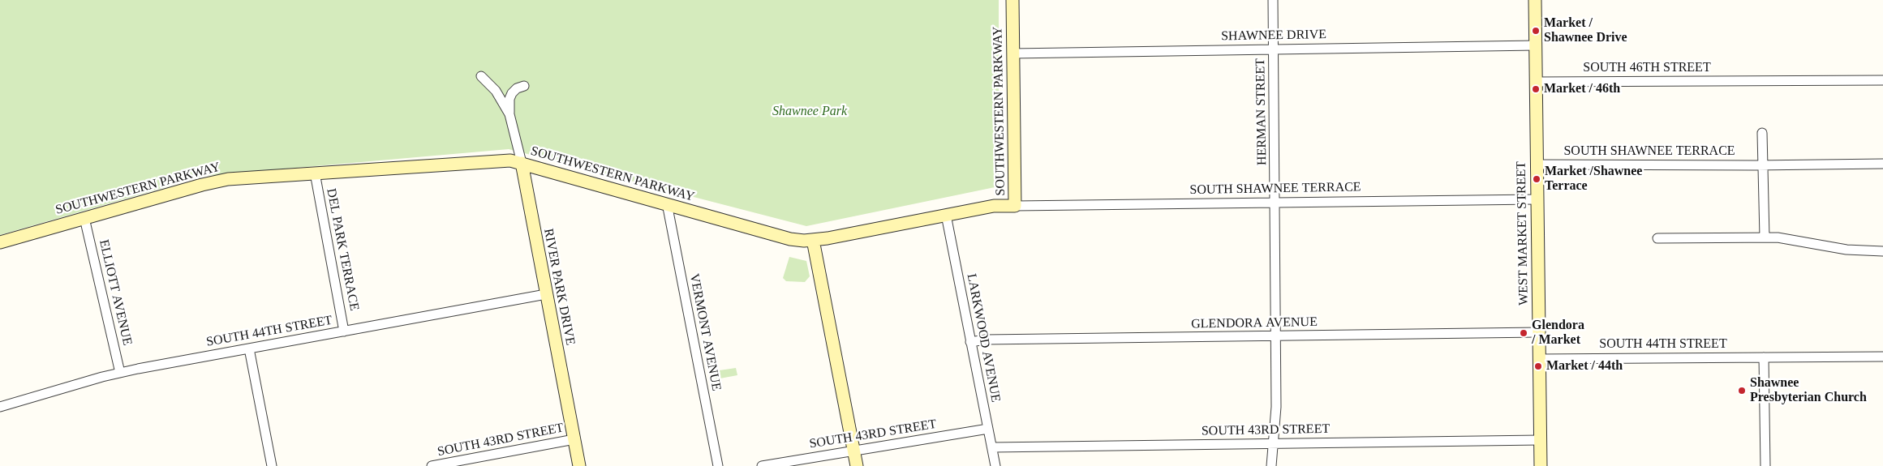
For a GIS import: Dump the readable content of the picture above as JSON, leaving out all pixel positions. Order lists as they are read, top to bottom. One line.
{"streets":{"street":["SHAWNEE DRIVE","SOUTH 46TH STREET","SOUTHWESTERN PARKWAY","HERMAN STREET","SOUTH SHAWNEE TERRACE","WEST MARKET STREET","DEL PARK TERRACE","RIVER PARK DRIVE","ELLIOTT AVENUE","GLENDORA AVENUE","SOUTH 44TH STREET","VERMONT AVENUE","LARKWOOD AVENUE","SOUTH 43RD STREET"]},"crossings":[["SHAWNEE DRIVE","SOUTHWESTERN PARKWAY"],["SHAWNEE DRIVE","HERMAN STREET"],["SHAWNEE DRIVE","WEST MARKET STREET"],["SOUTH 46TH STREET","WEST MARKET STREET"],["SOUTHWESTERN PARKWAY","SOUTH SHAWNEE TERRACE"],["SOUTHWESTERN PARKWAY","DEL PARK TERRACE"],["SOUTHWESTERN PARKWAY","RIVER PARK DRIVE"],["SOUTHWESTERN PARKWAY","ELLIOTT AVENUE"],["SOUTHWESTERN PARKWAY","VERMONT AVENUE"],["SOUTHWESTERN PARKWAY","LARKWOOD AVENUE"],["HERMAN STREET","SOUTH SHAWNEE TERRACE"],["HERMAN STREET","GLENDORA AVENUE"],["HERMAN STREET","SOUTH 43RD STREET"],["SOUTH SHAWNEE TERRACE","WEST MARKET STREET"],["WEST MARKET STREET","GLENDORA AVENUE"],["WEST MARKET STREET","SOUTH 44TH STREET"],["WEST MARKET STREET","SOUTH 43RD STREET"],["DEL PARK TERRACE","SOUTH 44TH STREET"],["RIVER PARK DRIVE","SOUTH 44TH STREET"],["RIVER PARK DRIVE","SOUTH 43RD STREET"],["ELLIOTT AVENUE","SOUTH 44TH STREET"],["GLENDORA AVENUE","LARKWOOD AVENUE"],["LARKWOOD AVENUE","SOUTH 43RD STREET"]],"parks":["Shawnee Park"],"places":["Market / Shawnee Drive","Market / 46th","Market /Shawnee Terrace","Glendora / Market","Market / 44th","Shawnee Presbyterian Church"]}
